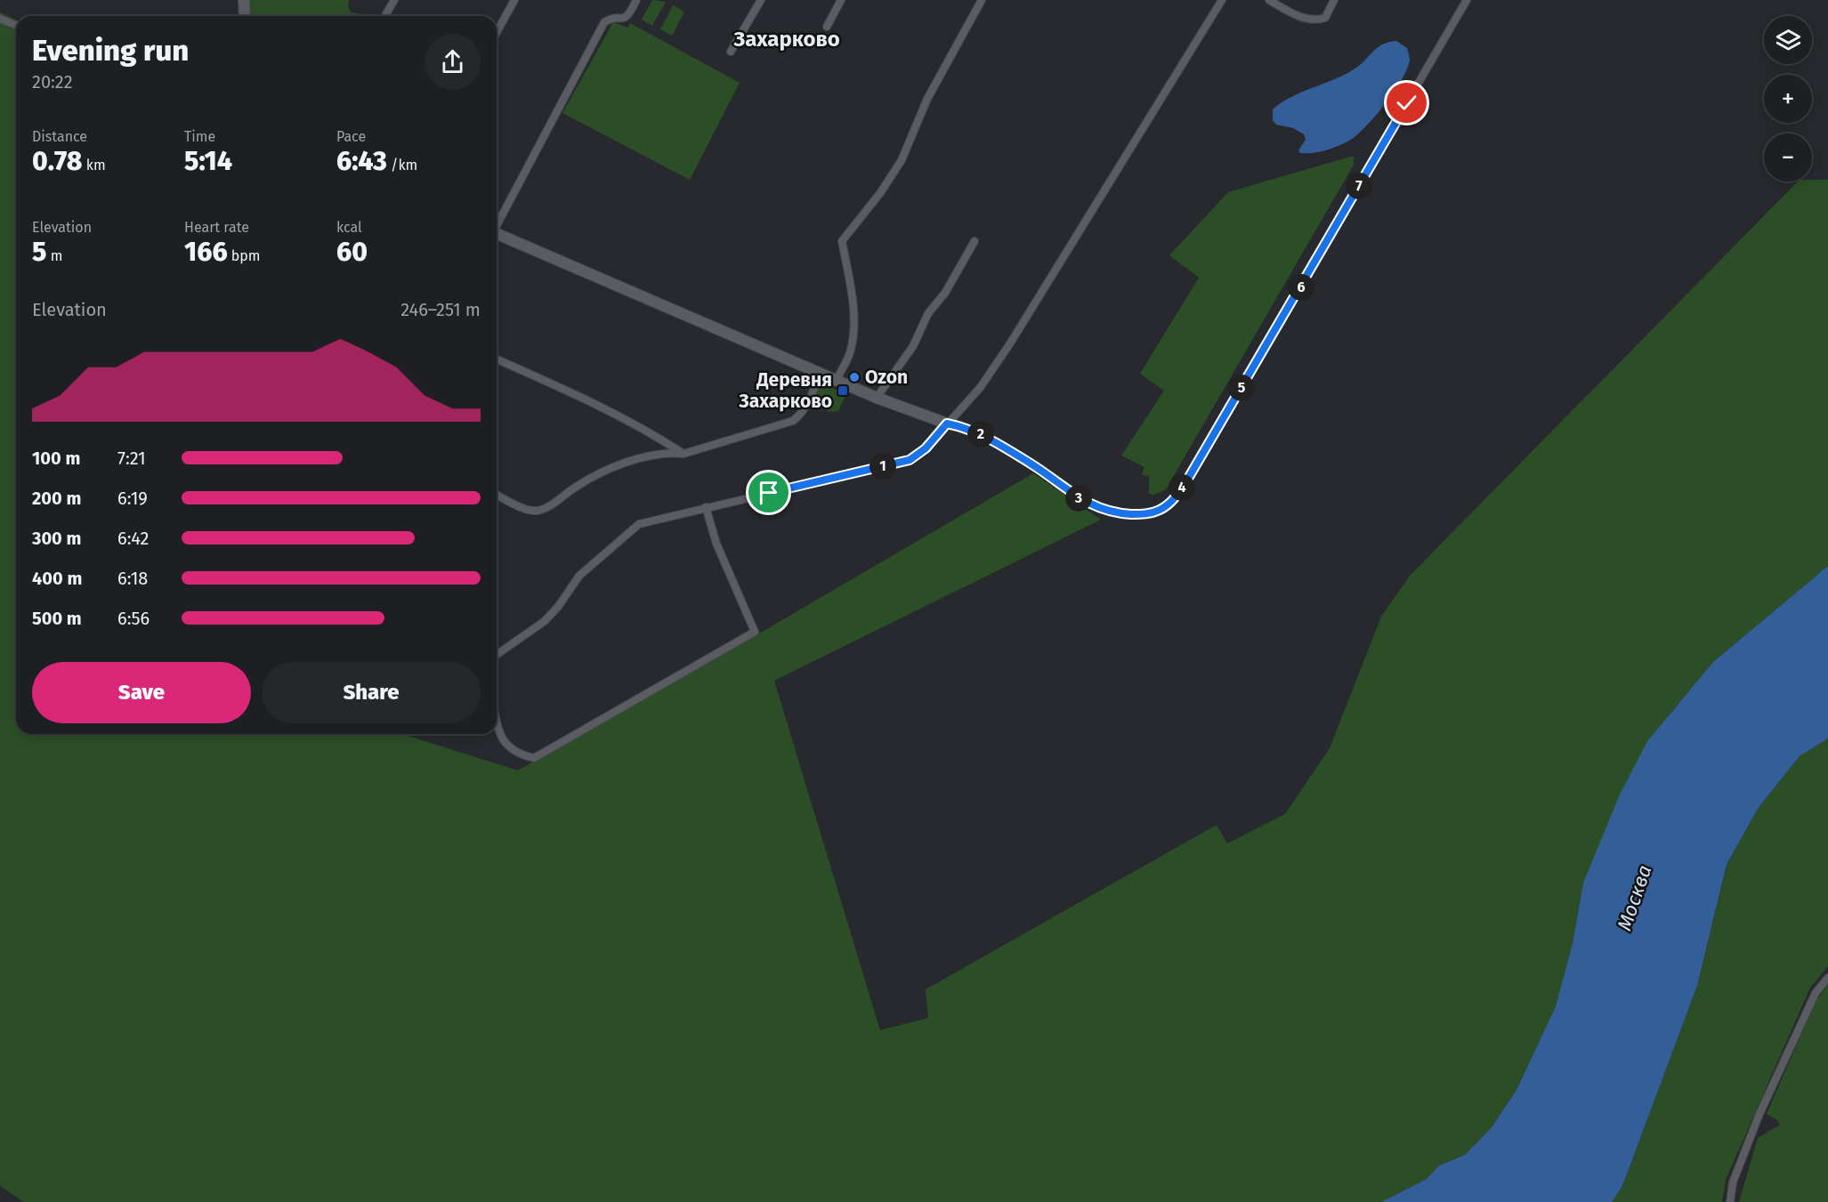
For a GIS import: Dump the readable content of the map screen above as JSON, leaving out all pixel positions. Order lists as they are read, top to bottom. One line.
{"districts":["Захарково"],"water":["Москва"],"places":{"other":["Ozon"],"transit":["Деревня Захарково"]},"page":{"map_buttons":["+","−"],"heading":["Evening run","20:22"],"stats":[["Distance","0.78 km"],["Time","5:14"],["Pace","6:43 /km"],["Elevation","5 m"],["Heart rate","166 bpm"],["kcal","60"]],"pins":["7","6","5","2","1","4","3"],"chart":["Elevation","246–251 m"],"list":[{"name":"100 m","note":"7:21"},{"name":"200 m","note":"6:19"},{"name":"300 m","note":"6:42"},{"name":"400 m","note":"6:18"},{"name":"500 m","note":"6:56"}],"buttons":["Save","Share"]}}
